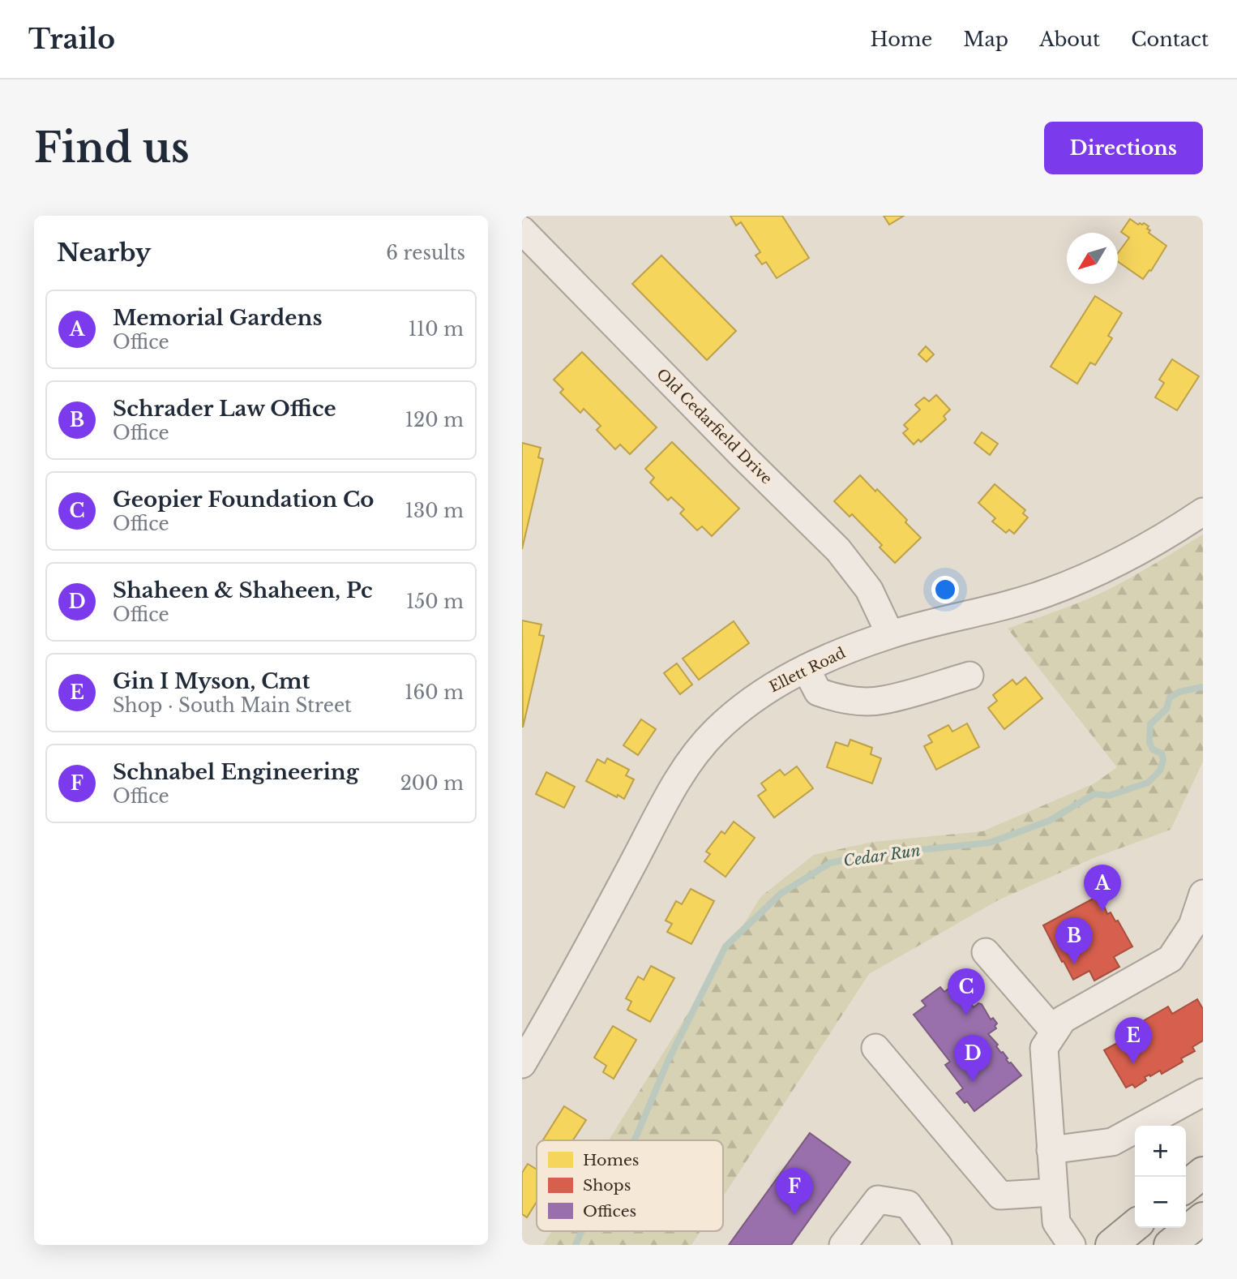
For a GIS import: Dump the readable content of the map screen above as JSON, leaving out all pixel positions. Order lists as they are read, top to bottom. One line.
{"streets":{"street":["Old Cedarfield Drive","Ellett Road"]},"crossings":[["Old Cedarfield Drive","Ellett Road"]],"water":["Cedar Run"],"legend":["Homes","Shops","Offices"],"north":"bottom left","page":{"header":"Trailo","nav":["Home","Map","About","Contact"],"buttons":"Directions","title":"Find us","heading":["Nearby","6 results"],"list":[{"mark":"A","name":"Memorial Gardens","note":"Office","value":"110 m"},{"mark":"B","name":"Schrader Law Office","note":"Office","value":"120 m"},{"mark":"C","name":"Geopier Foundation Co","note":"Office","value":"130 m"},{"mark":"D","name":"Shaheen & Shaheen, Pc","note":"Office","value":"150 m"},{"mark":"E","name":"Gin I Myson, Cmt","note":"Shop · South Main Street","value":"160 m"},{"mark":"F","name":"Schnabel Engineering","note":"Office","value":"200 m"}],"pins":["A","B","C","E","D","F"],"map_buttons":["+","−"]}}
